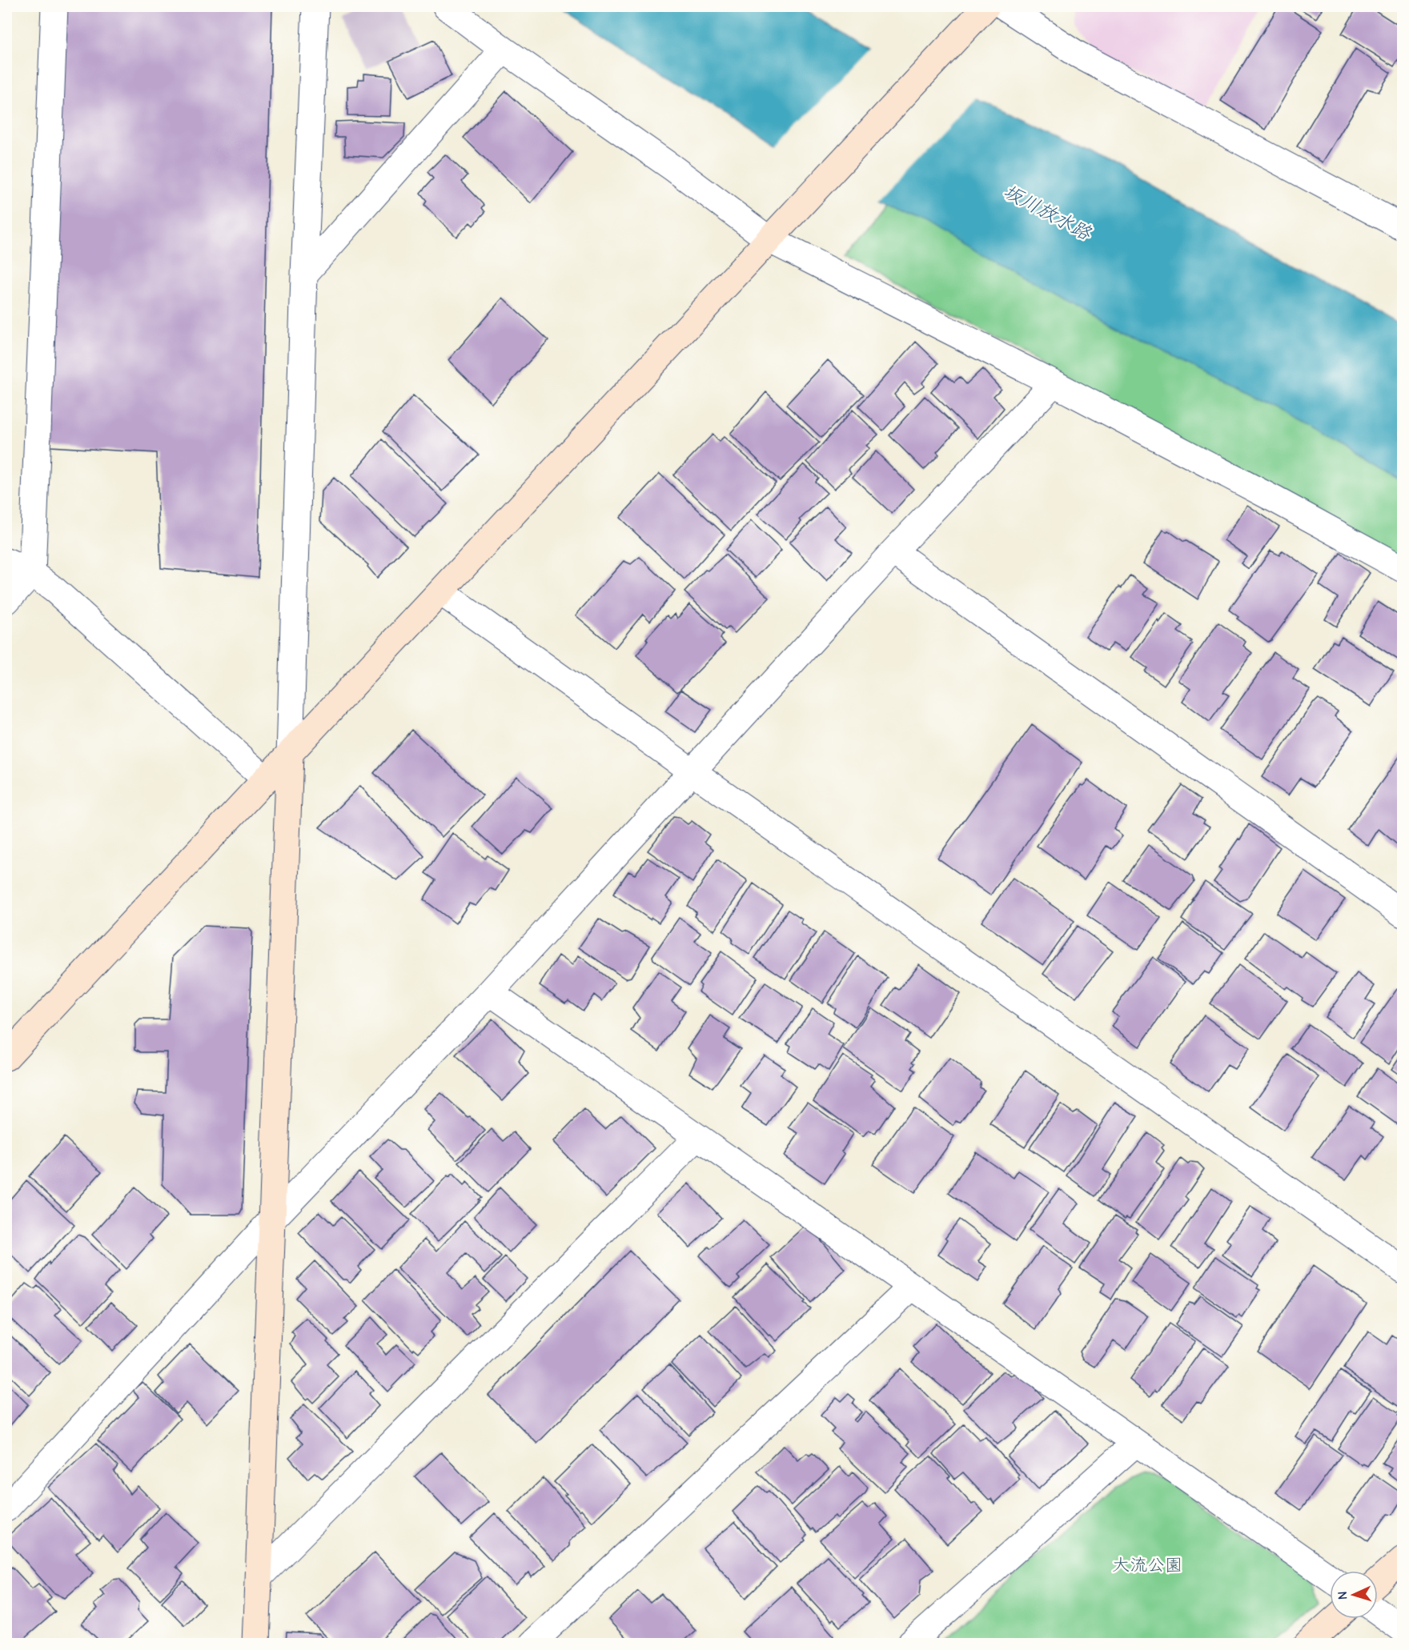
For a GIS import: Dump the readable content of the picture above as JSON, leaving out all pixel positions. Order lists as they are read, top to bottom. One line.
{"water":["坂川放水路"],"parks":["大流公園"],"north":"left"}
